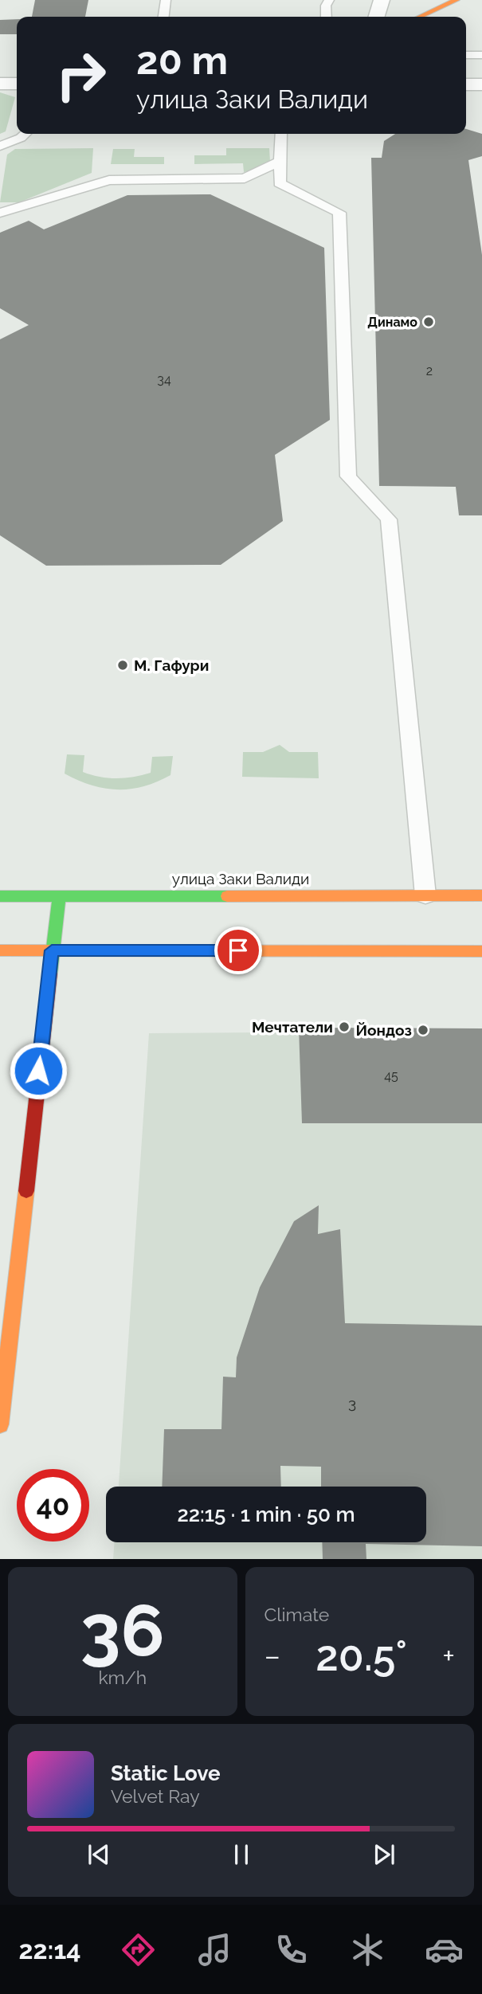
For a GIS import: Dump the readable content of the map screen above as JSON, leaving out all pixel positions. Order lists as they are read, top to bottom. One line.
{"streets":{"main road":["улица Заки Валиди"]},"places":["Динамо","М. Гафури","Мечтатели","Йондоз"],"house_numbers":["2","34","45","3"],"page":{"turn":["20 m","улица Заки Валиди"],"limit":"40","trip":"22:15 · 1 min · 50 m","tile":[["36","km/h"],"Climate"],"heat":["−","20.5°","+"],"song":["Static Love","Velvet Ray"],"tabs":"22:14"}}
